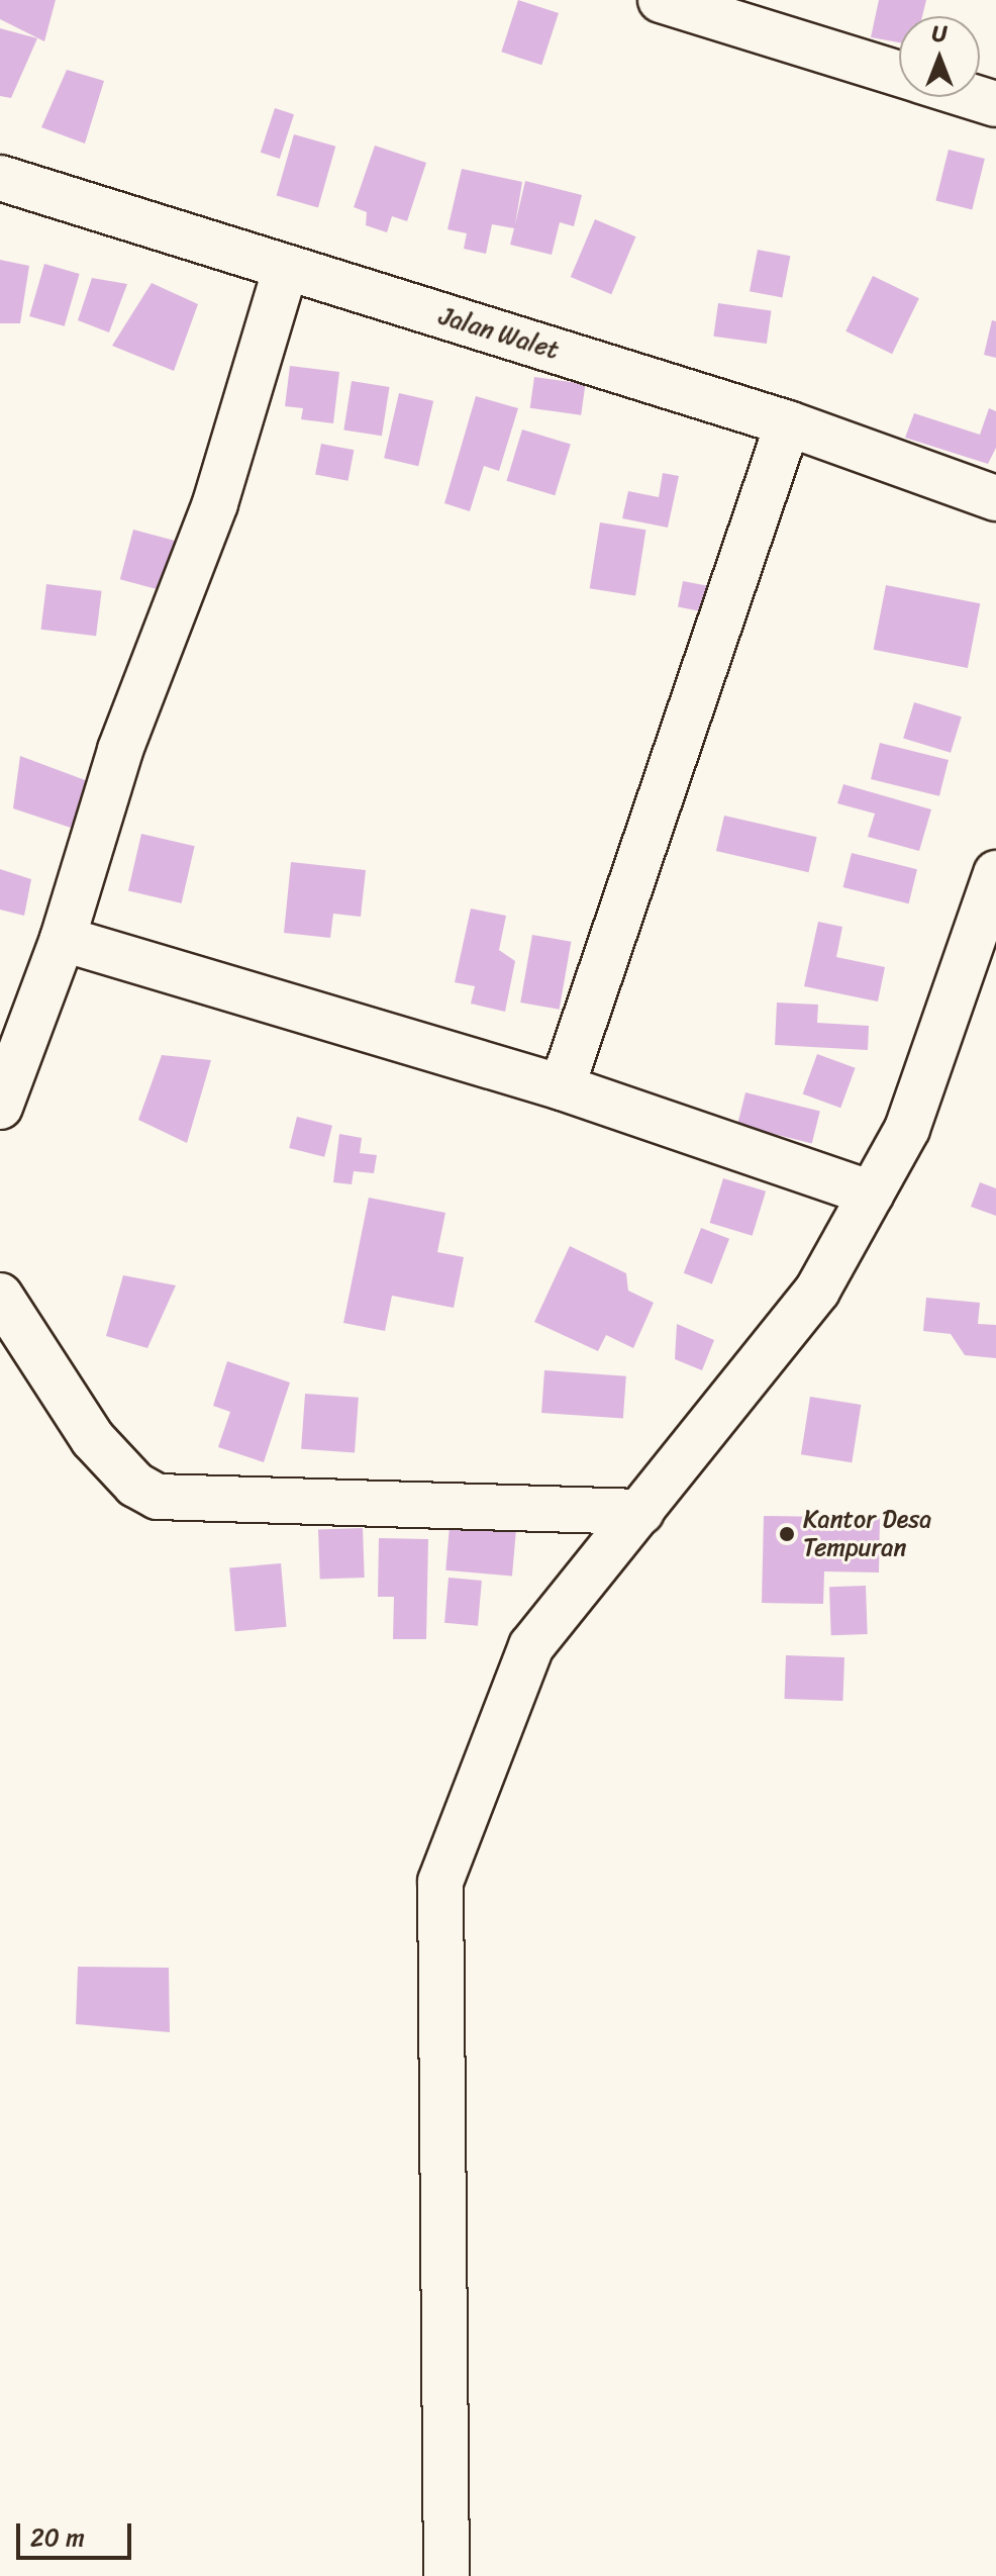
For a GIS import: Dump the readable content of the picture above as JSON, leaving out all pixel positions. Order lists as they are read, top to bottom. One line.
{"streets":{"street":["Jalan Walet"]},"places":["Kantor Desa Tempuran"],"scale_bar":"20 m","north":"top"}
